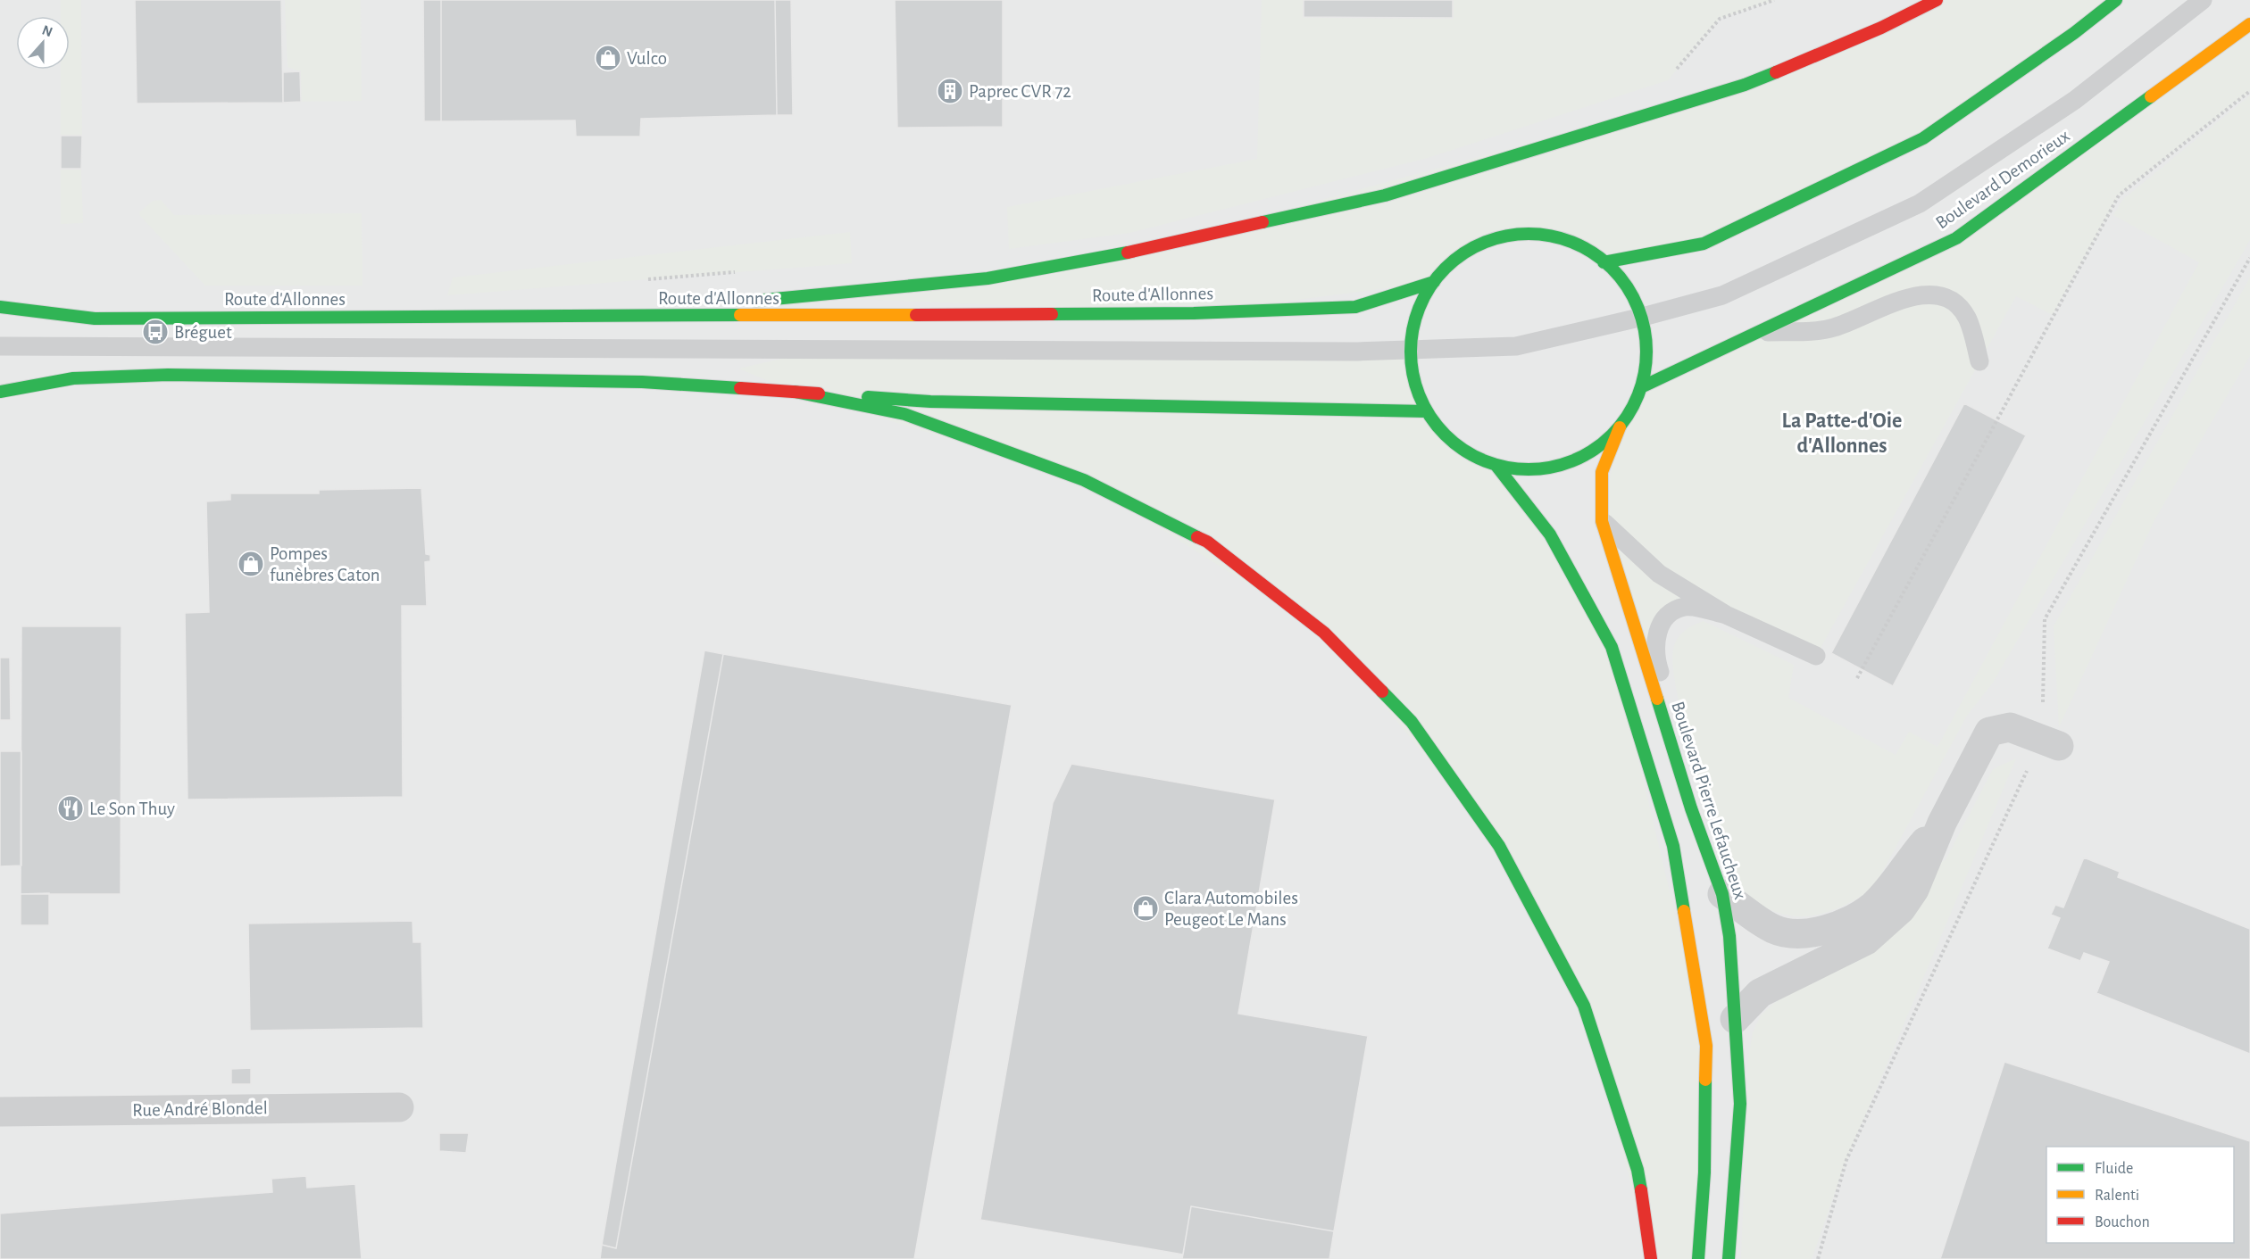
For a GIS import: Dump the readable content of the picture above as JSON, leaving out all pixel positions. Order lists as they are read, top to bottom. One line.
{"streets":{"main road":["Boulevard Demorieux","Route d'Allonnes","Boulevard Pierre Lefaucheux"],"street":["Rue André Blondel"]},"crossings":[["Boulevard Demorieux","Boulevard Pierre Lefaucheux"]],"districts":["La Patte-d'Oie d'Allonnes"],"places":{"shop":["Vulco","Pompes funèbres Caton","Clara Automobiles Peugeot Le Mans"],"building":["Paprec CVR 72"],"bus stop":["Bréguet"],"restaurant":["Le Son Thuy"]},"legend":["Fluide","Ralenti","Bouchon"],"north":"top"}
